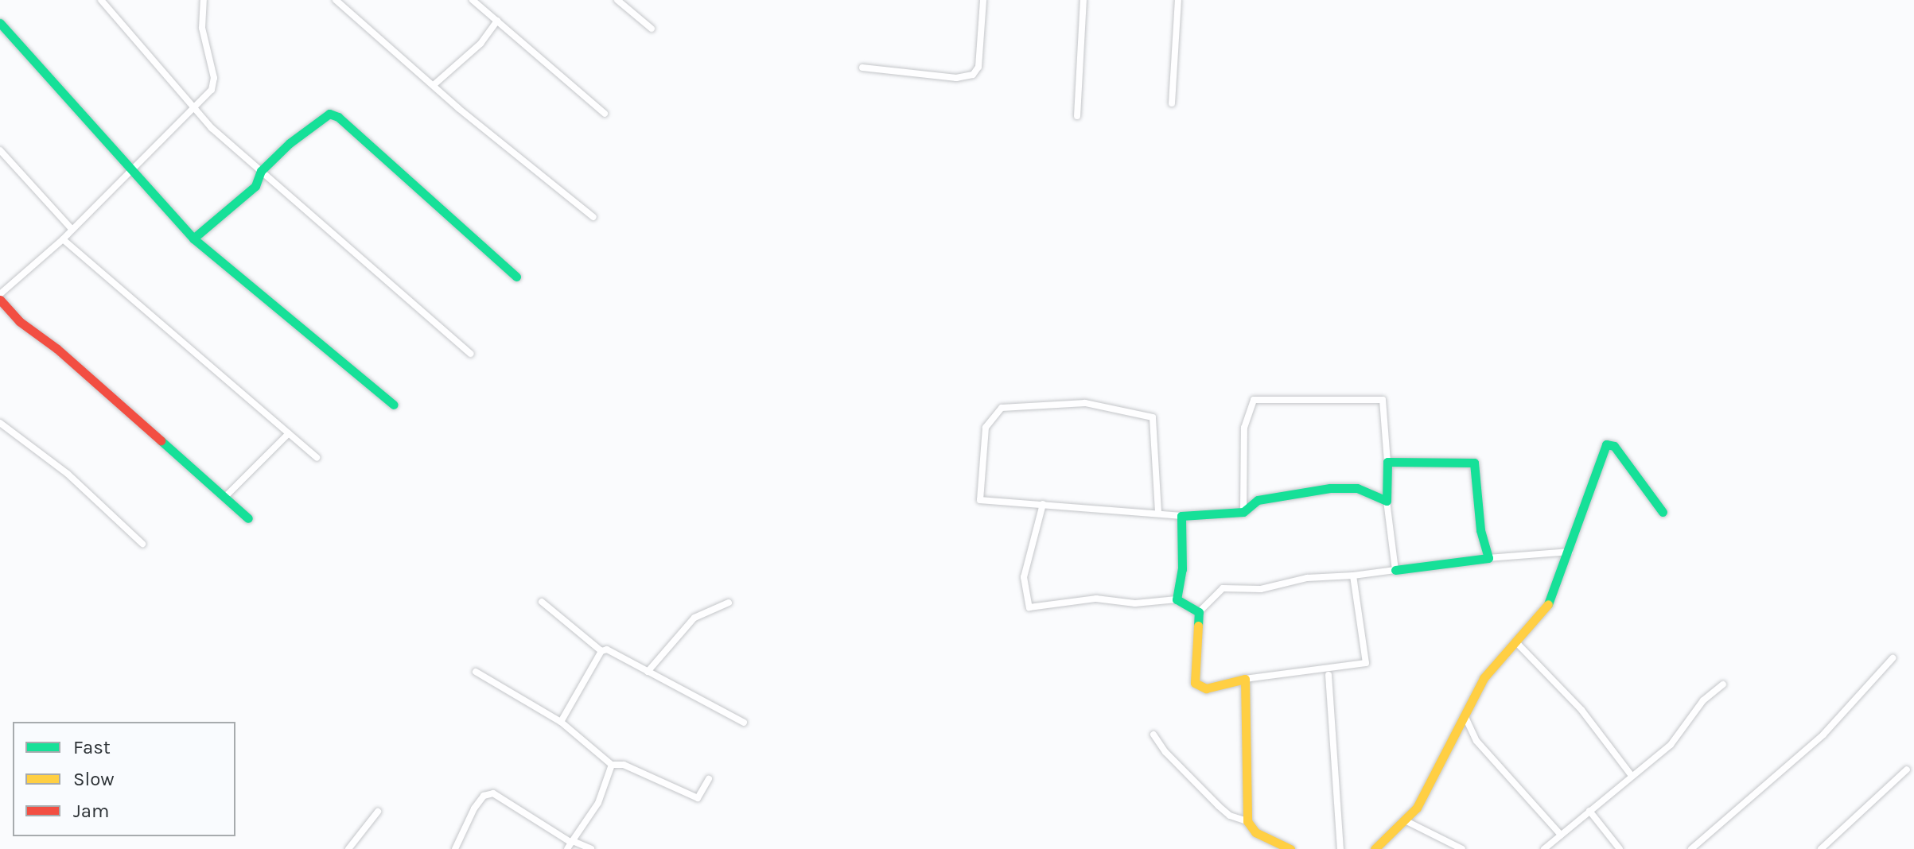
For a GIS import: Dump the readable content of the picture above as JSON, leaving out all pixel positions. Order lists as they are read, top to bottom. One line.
{"legend":["Fast","Slow","Jam"]}
